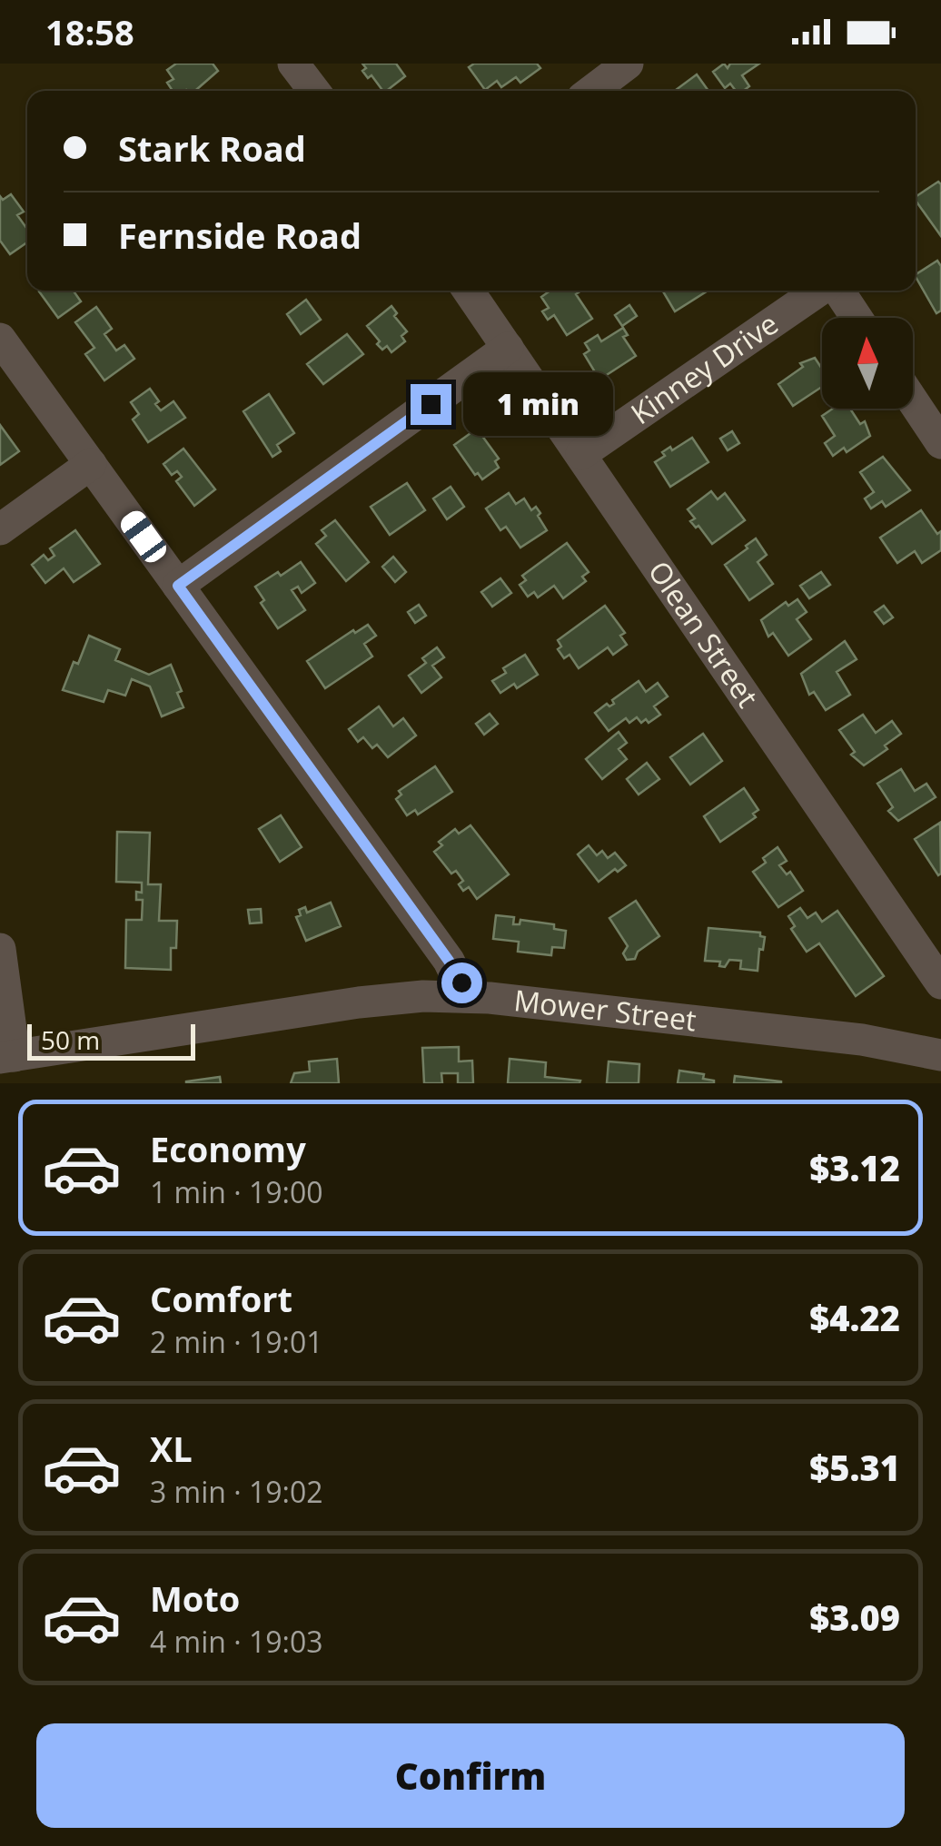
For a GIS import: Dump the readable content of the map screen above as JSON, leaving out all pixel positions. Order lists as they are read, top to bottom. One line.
{"streets":{"street":["Kinney Drive","Olean Street","Mower Street"]},"crossings":[["Kinney Drive","Olean Street"]],"scale_bar":"50 m","north":"top","page":{"status":"18:58","banner":["Stark Road","Fernside Road"],"bubble":"1 min","scale":"50 m","list":[{"name":"Economy","note":"1 min · 19:00","value":"$3.12"},{"name":"Comfort","note":"2 min · 19:01","value":"$4.22"},{"name":"XL","note":"3 min · 19:02","value":"$5.31"},{"name":"Moto","note":"4 min · 19:03","value":"$3.09"}],"buttons":"Confirm"}}
